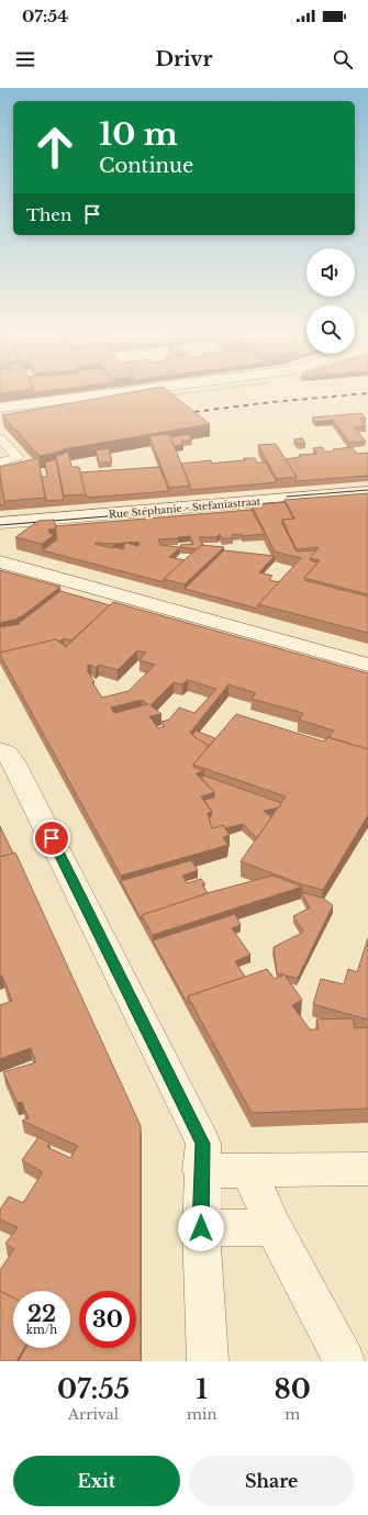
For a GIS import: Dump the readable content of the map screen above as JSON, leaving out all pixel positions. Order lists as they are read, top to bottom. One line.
{"streets":{"street":["Rue Stéphanie - Stefaniastraat"]},"page":{"status":"07:54","header":"Drivr","turn":["10 m","Continue"],"then":"Then","speed":"22 km/h","limit":"30","eta":["07:55","Arrival","1","min","80","m"],"buttons":["Exit","Share"]}}
